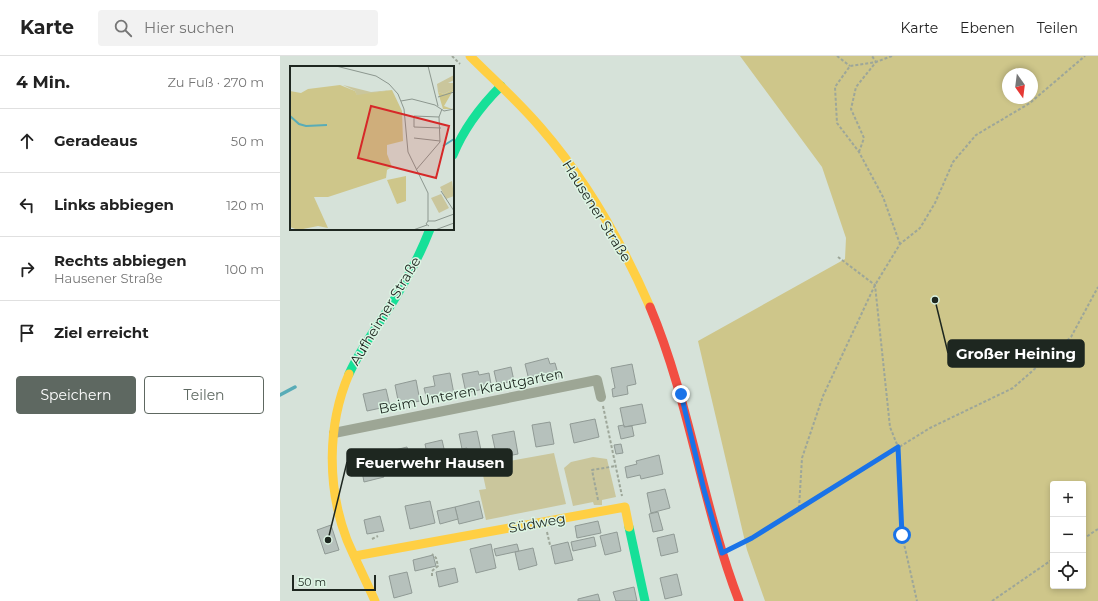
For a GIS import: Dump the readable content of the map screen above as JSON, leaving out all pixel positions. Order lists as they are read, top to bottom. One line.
{"streets":{"street":["Hausener Straße","Aufheimer Straße","Beim Unteren Krautgarten","Südweg"]},"crossings":[["Aufheimer Straße","Beim Unteren Krautgarten"],["Aufheimer Straße","Südweg"]],"places":["Großer Heining","Feuerwehr Hausen"],"scale_bar":"50 m","north":"bottom","page":{"header":"Karte","search":"Hier suchen","nav":["Karte","Ebenen","Teilen"],"heading":["4 Min.","Zu Fuß · 270 m"],"list":[["Geradeaus","50 m"],["Links abbiegen","120 m"],["Rechts abbiegen","Hausener Straße","100 m"],"Ziel erreicht"],"buttons":["Speichern","Teilen"],"map_buttons":["+","−"],"scale":"50 m"}}
